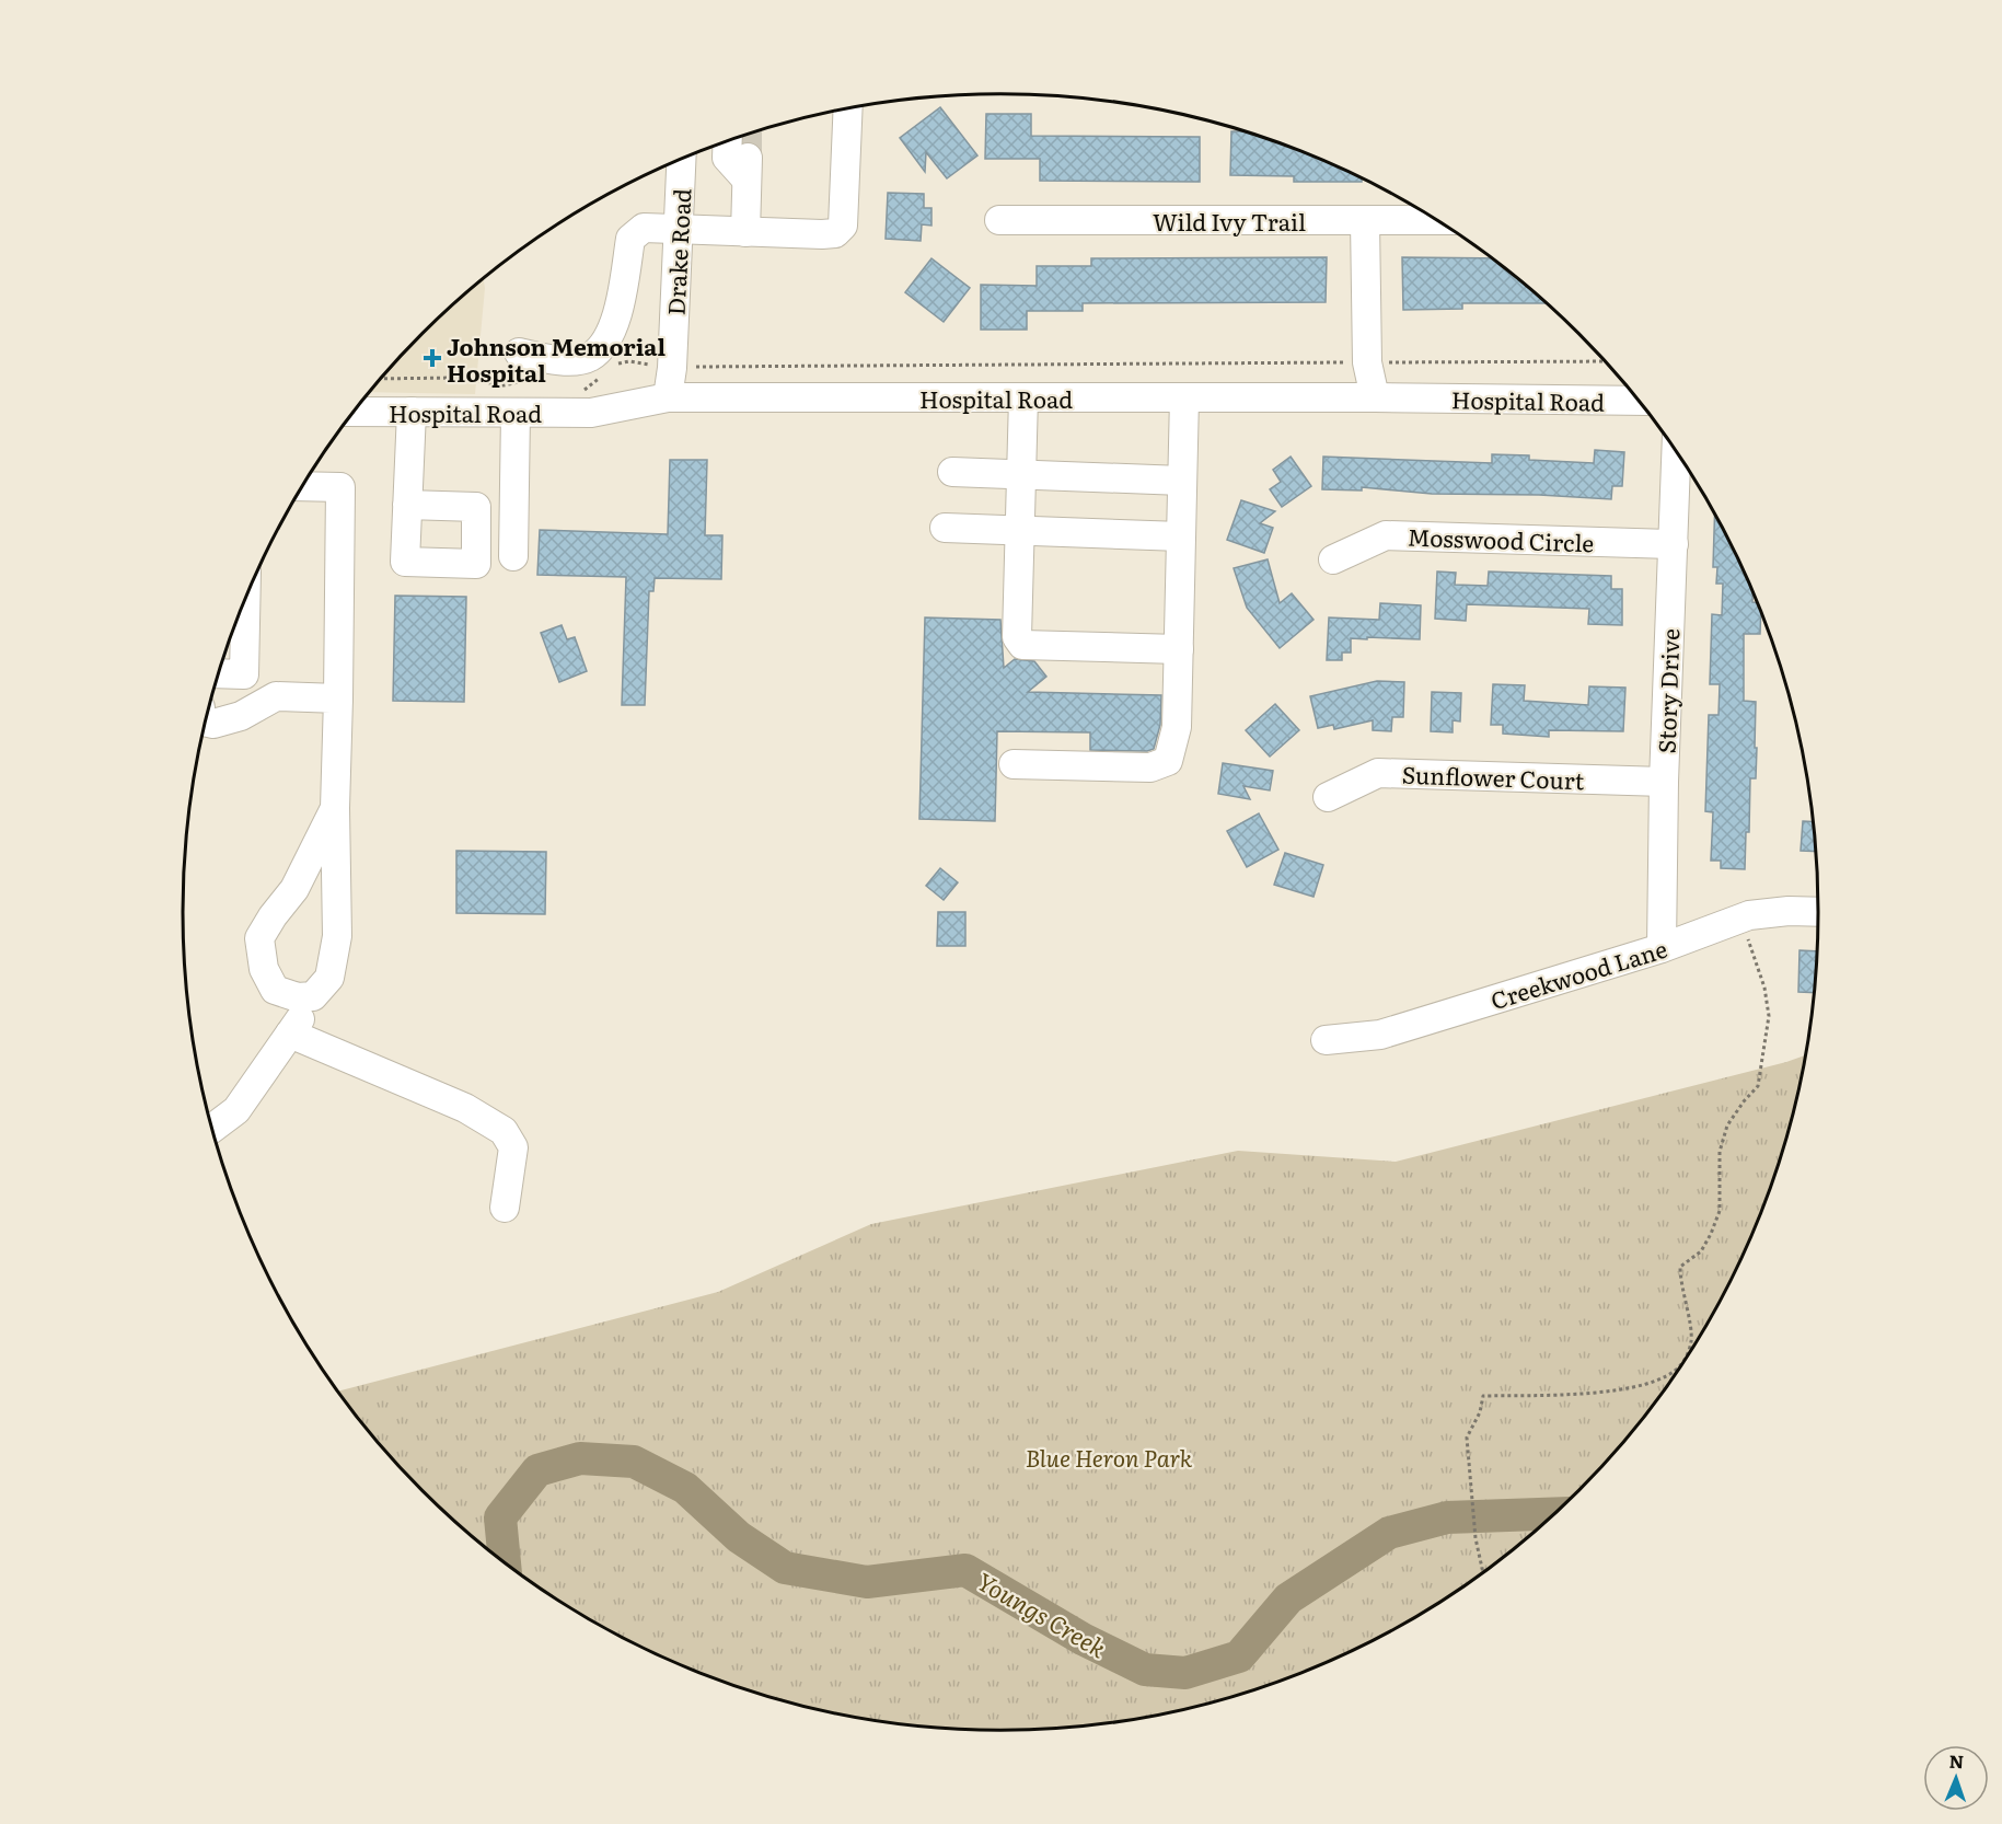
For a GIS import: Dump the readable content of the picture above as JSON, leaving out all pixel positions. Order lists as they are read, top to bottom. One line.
{"streets":{"street":["Wild Ivy Trail","Drake Road","Hospital Road","Mosswood Circle","Story Drive","Sunflower Court","Creekwood Lane"]},"crossings":[["Drake Road","Hospital Road"],["Mosswood Circle","Story Drive"],["Story Drive","Sunflower Court"],["Story Drive","Creekwood Lane"]],"water":["Youngs Creek"],"parks":["Blue Heron Park"],"places":{"health":["Johnson Memorial Hospital"]},"north":"top"}
